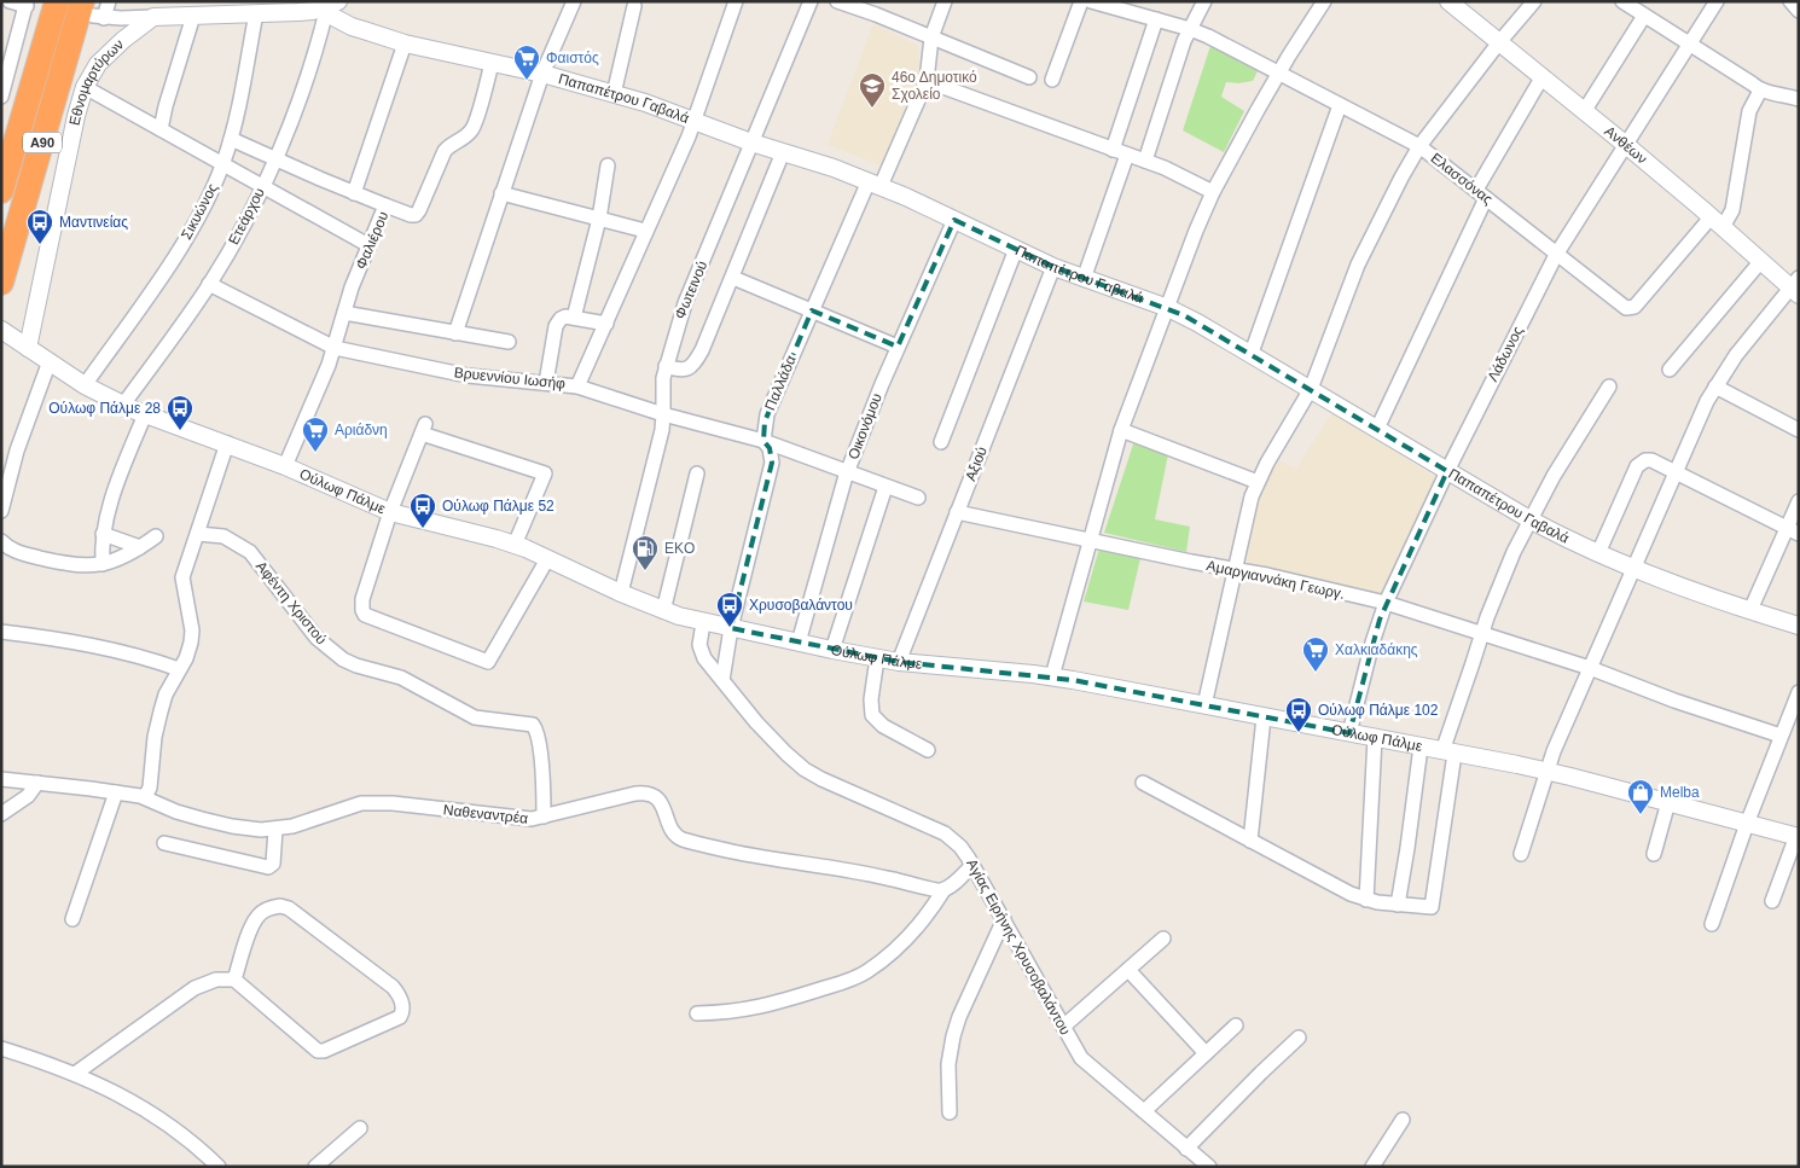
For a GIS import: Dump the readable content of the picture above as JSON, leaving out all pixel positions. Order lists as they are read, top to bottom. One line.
{"streets":{"highway":["Α90"],"street":["Εθνομαρτύρων","Παπαπέτρου Γαβαλά","Ανθέων","Ελασσόνας","Σικυώνος","Ετεάρχου","Φαλιέρου","Φωτεινού","Λάδωνος","Βρυεννίου Ιωσήφ","Παλλάδα","Οικονόμου","Αξιού","Ούλωφ Πάλμε","Αμαργιαννάκη Γεωργ.","Αφέντη Χριστού","Ναθεναντρέα","Αγίας Ειρήνης Χρυσοβαλάντου"]},"crossings":[["Εθνομαρτύρων","Ούλωφ Πάλμε"],["Παπαπέτρου Γαβαλά","Ετεάρχου"],["Παπαπέτρου Γαβαλά","Φαλιέρου"],["Παπαπέτρου Γαβαλά","Φωτεινού"],["Παπαπέτρου Γαβαλά","Λάδωνος"],["Παπαπέτρου Γαβαλά","Παλλάδα"],["Παπαπέτρου Γαβαλά","Οικονόμου"],["Παπαπέτρου Γαβαλά","Αξιού"],["Ανθέων","Ελασσόνας"],["Ανθέων","Λάδωνος"],["Ελασσόνας","Λάδωνος"],["Σικυώνος","Ούλωφ Πάλμε"],["Ετεάρχου","Βρυεννίου Ιωσήφ"],["Ετεάρχου","Ούλωφ Πάλμε"],["Φαλιέρου","Βρυεννίου Ιωσήφ"],["Φαλιέρου","Ούλωφ Πάλμε"],["Φωτεινού","Βρυεννίου Ιωσήφ"],["Φωτεινού","Ούλωφ Πάλμε"],["Λάδωνος","Ούλωφ Πάλμε"],["Λάδωνος","Αμαργιαννάκη Γεωργ."],["Βρυεννίου Ιωσήφ","Παλλάδα"],["Βρυεννίου Ιωσήφ","Οικονόμου"],["Παλλάδα","Ούλωφ Πάλμε"],["Παλλάδα","Αγίας Ειρήνης Χρυσοβαλάντου"],["Οικονόμου","Ούλωφ Πάλμε"],["Αξιού","Ούλωφ Πάλμε"],["Αξιού","Αμαργιαννάκη Γεωργ."],["Ούλωφ Πάλμε","Αγίας Ειρήνης Χρυσοβαλάντου"],["Αφέντη Χριστού","Ναθεναντρέα"]],"places":{"supermarket":["Φαιστός","Αριάδνη","Χαλκιαδάκης"],"school or university":["46ο Δημοτικό Σχολείο"],"bus stop":["Μαντινείας","Ούλωφ Πάλμε 28","Ούλωφ Πάλμε 52","Χρυσοβαλάντου","Ούλωφ Πάλμε 102"],"fuel station":["EKO"],"shop":["Melba"]}}
